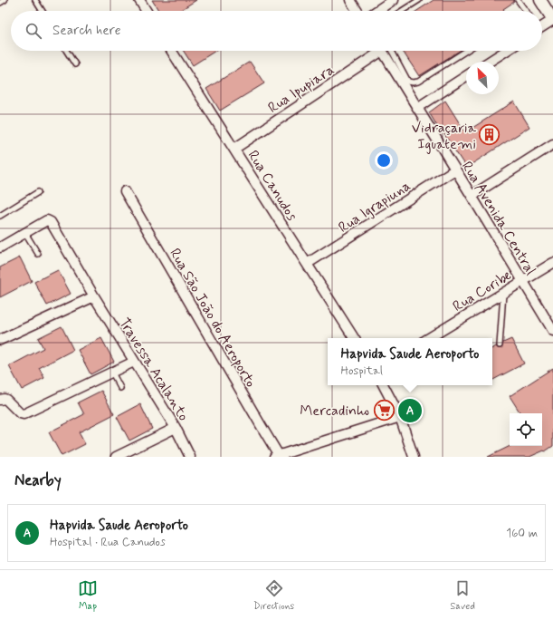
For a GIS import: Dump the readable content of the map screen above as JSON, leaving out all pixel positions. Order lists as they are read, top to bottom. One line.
{"streets":{"street":["Rua Ipupiara","Rua Canudos","Rua Igrapiuna","Rua Avenida Central","Rua Coribe","Rua São João do Aeroporto","Travessa Acalanto"]},"crossings":[["Rua Ipupiara","Rua Canudos"],["Rua Canudos","Rua Igrapiuna"],["Rua Igrapiuna","Rua Avenida Central"],["Rua Avenida Central","Rua Coribe"]],"places":{"building":["Vidraçaria Iguatemi"],"supermarket":["Mercadinho"]},"north":"top left","page":{"search":"Search here","popup":["Hapvida Saude Aeroporto","Hospital"],"pins":"A","heading":"Nearby","list":[{"mark":"A","name":"Hapvida Saude Aeroporto","note":"Hospital · Rua Canudos","value":"160 m"}],"nav":["Map","Directions","Saved"]}}
